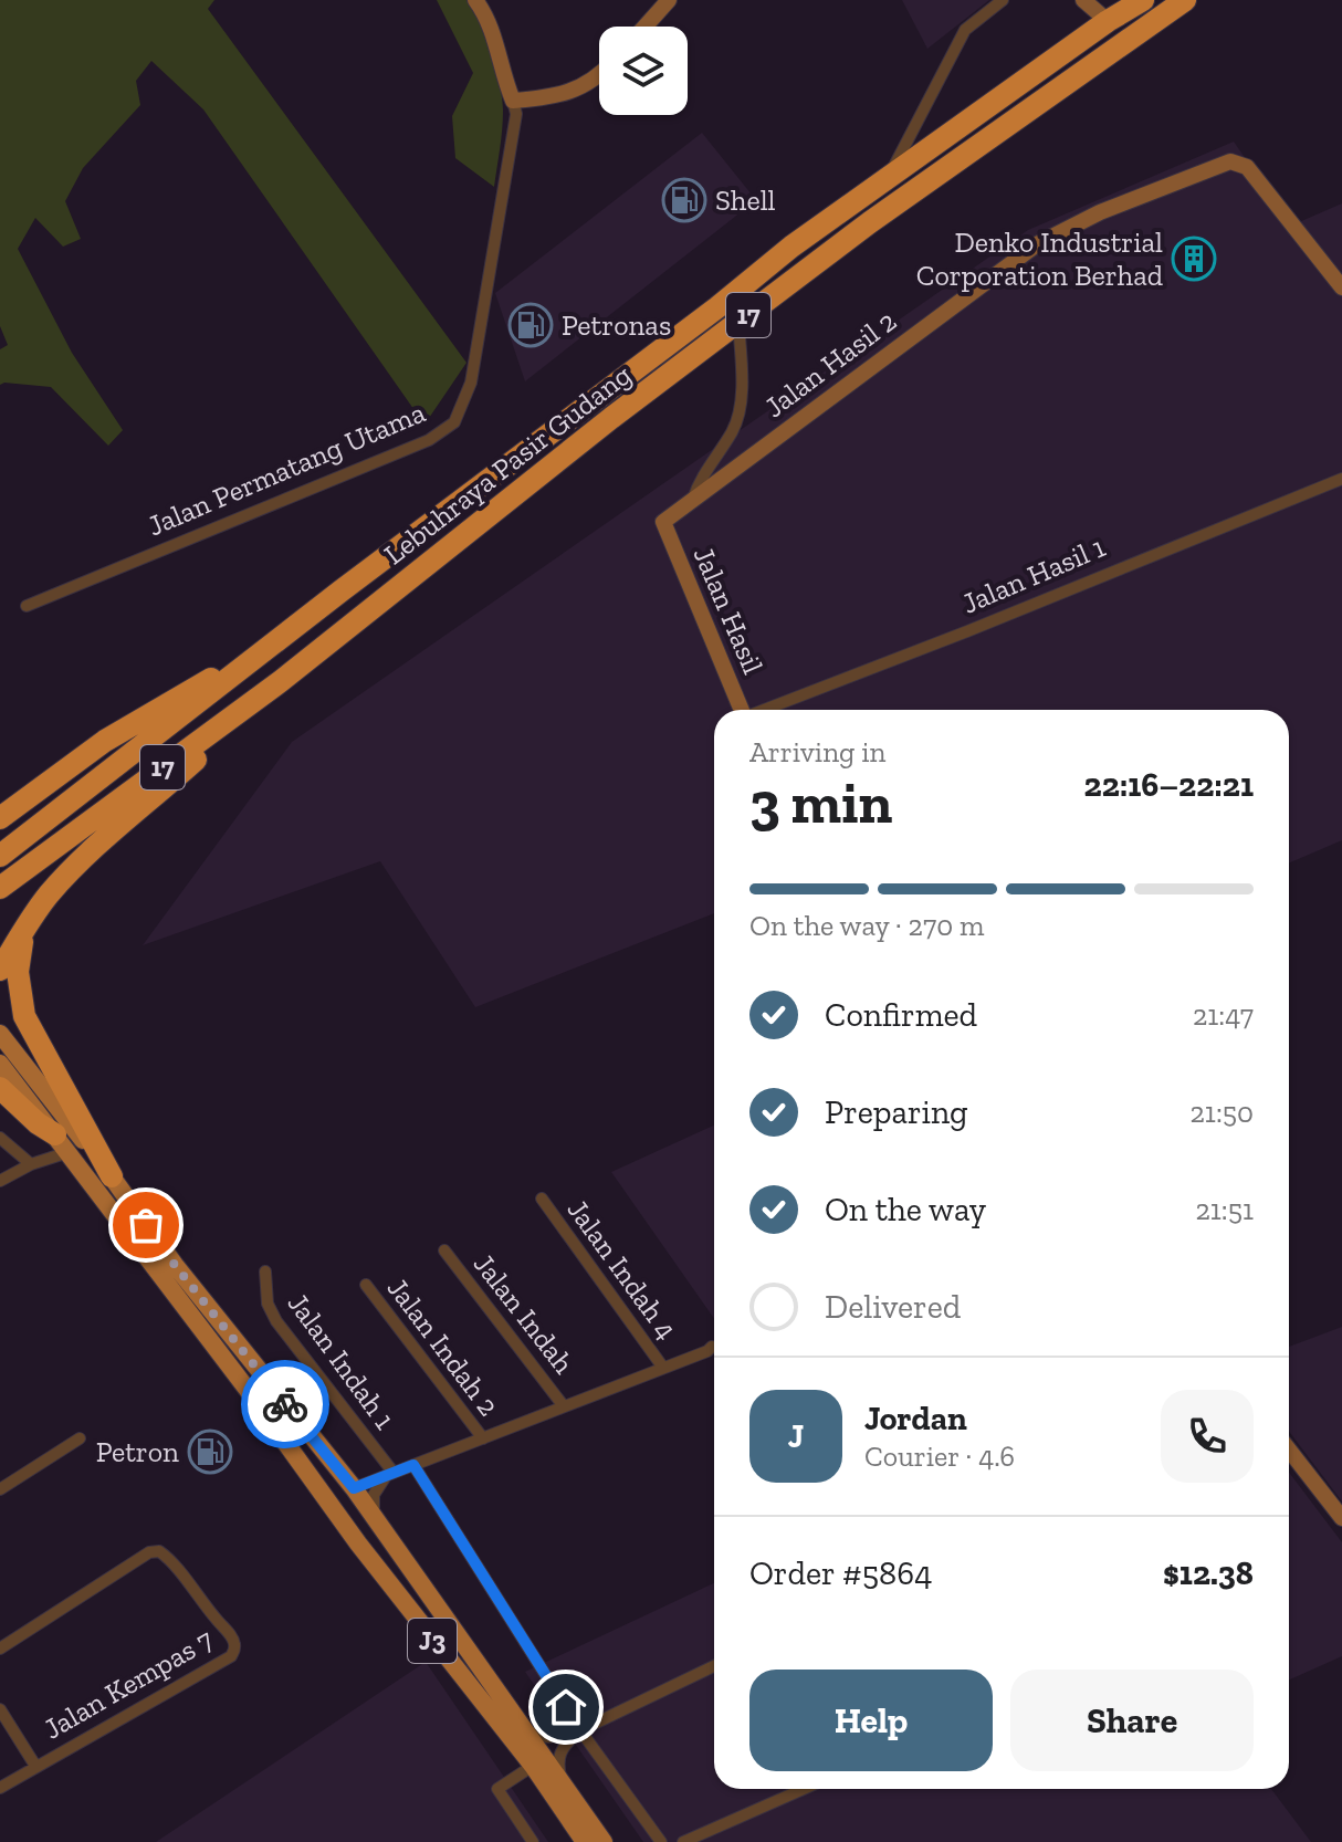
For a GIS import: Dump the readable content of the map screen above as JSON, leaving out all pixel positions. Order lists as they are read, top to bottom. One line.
{"streets":{"highway":["17","Lebuhraya Pasir Gudang"],"main road":["J3"],"street":["Jalan Hasil 2","Jalan Permatang Utama","Jalan Hasil 1","Jalan Hasil","Jalan Indah 4","Jalan Indah","Jalan Indah 2","Jalan Indah 1","Jalan Kempas 7"]},"crossings":[["Jalan Hasil 2","Jalan Hasil"],["Jalan Indah 4","Jalan Indah"],["Jalan Indah","Jalan Indah 2"],["Jalan Indah","Jalan Indah 1"],["Jalan Indah","J3"]],"places":{"fuel station":["Shell","Petronas","Petron"],"building":["Denko Industrial Corporation Berhad"]},"page":{"heading":["3 min","Arriving in","22:16–22:21"],"panel":["Jordan","Courier · 4.6","Order #5864","$12.38"],"bar":"On the way · 270 m","list":[["Confirmed","21:47"],["Preparing","21:50"],["On the way","21:51"],"Delivered"],"round":"J","buttons":["Help","Share"]}}
